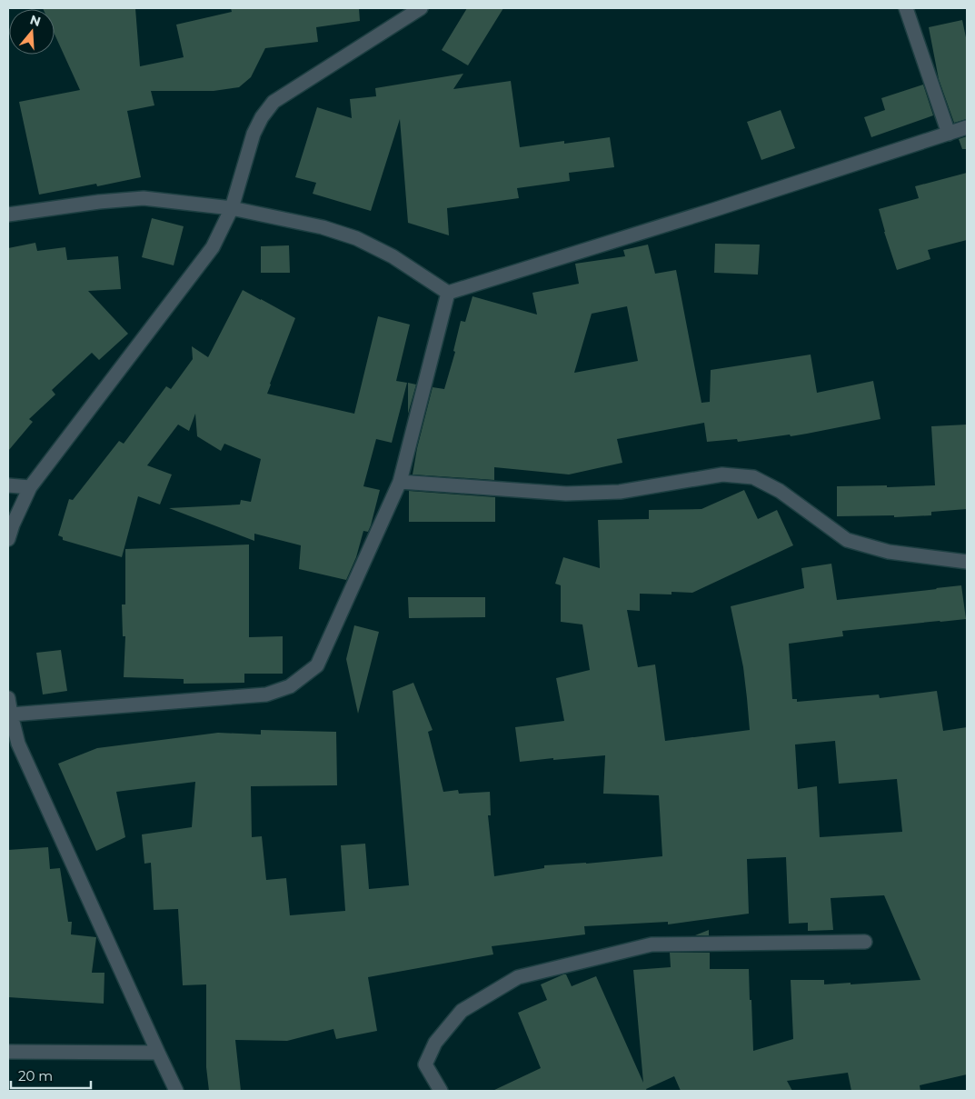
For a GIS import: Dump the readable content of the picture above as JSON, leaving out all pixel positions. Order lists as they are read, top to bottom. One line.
{"scale_bar":"20 m","north":"top"}
